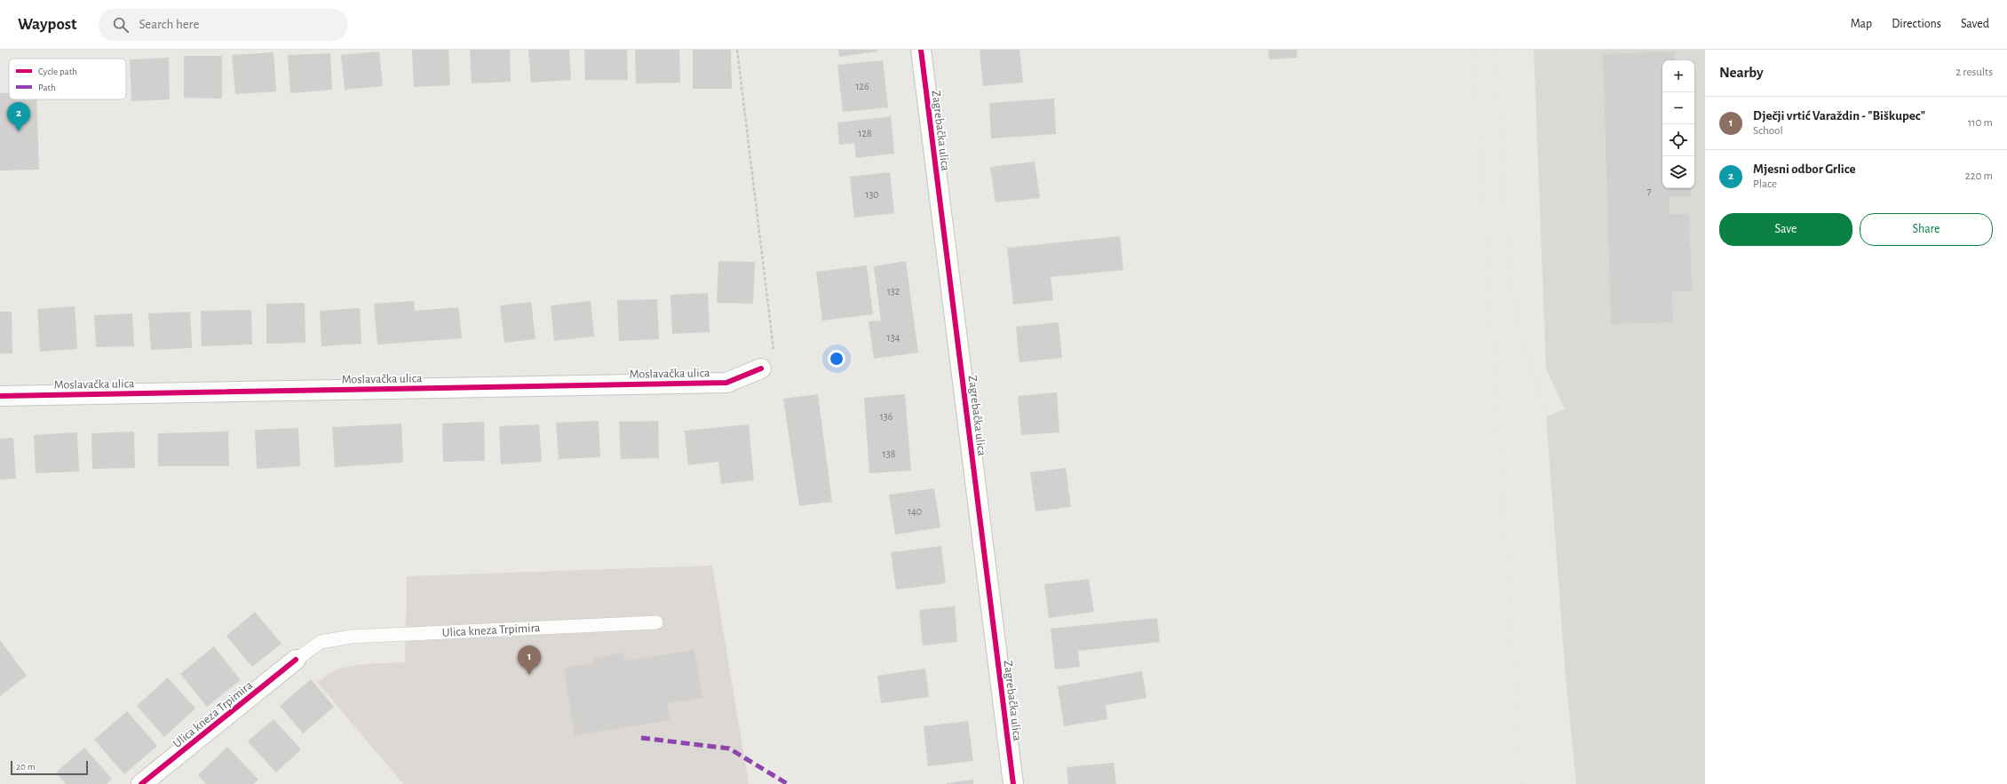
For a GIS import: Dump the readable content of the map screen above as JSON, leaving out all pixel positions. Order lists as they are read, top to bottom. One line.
{"streets":{"street":["Zagrebačka ulica","Moslavačka ulica","Ulica kneza Trpimira"]},"house_numbers":["126","128","7","130","132","134","136","138","140"],"legend":["Cycle path","Path"],"scale_bar":"20 m","page":{"header":"Waypost","search":"Search here","nav":["Map","Directions","Saved"],"heading":["Nearby","2 results"],"map_buttons":["+","−"],"list":[{"mark":"1","name":"Dječji vrtić Varaždin - \"Biškupec\"","note":"School","value":"110 m"},{"mark":"2","name":"Mjesni odbor Grlice","note":"Place","value":"220 m"}],"pins":["2","1"],"buttons":["Save","Share"],"scale":"20 m"}}
